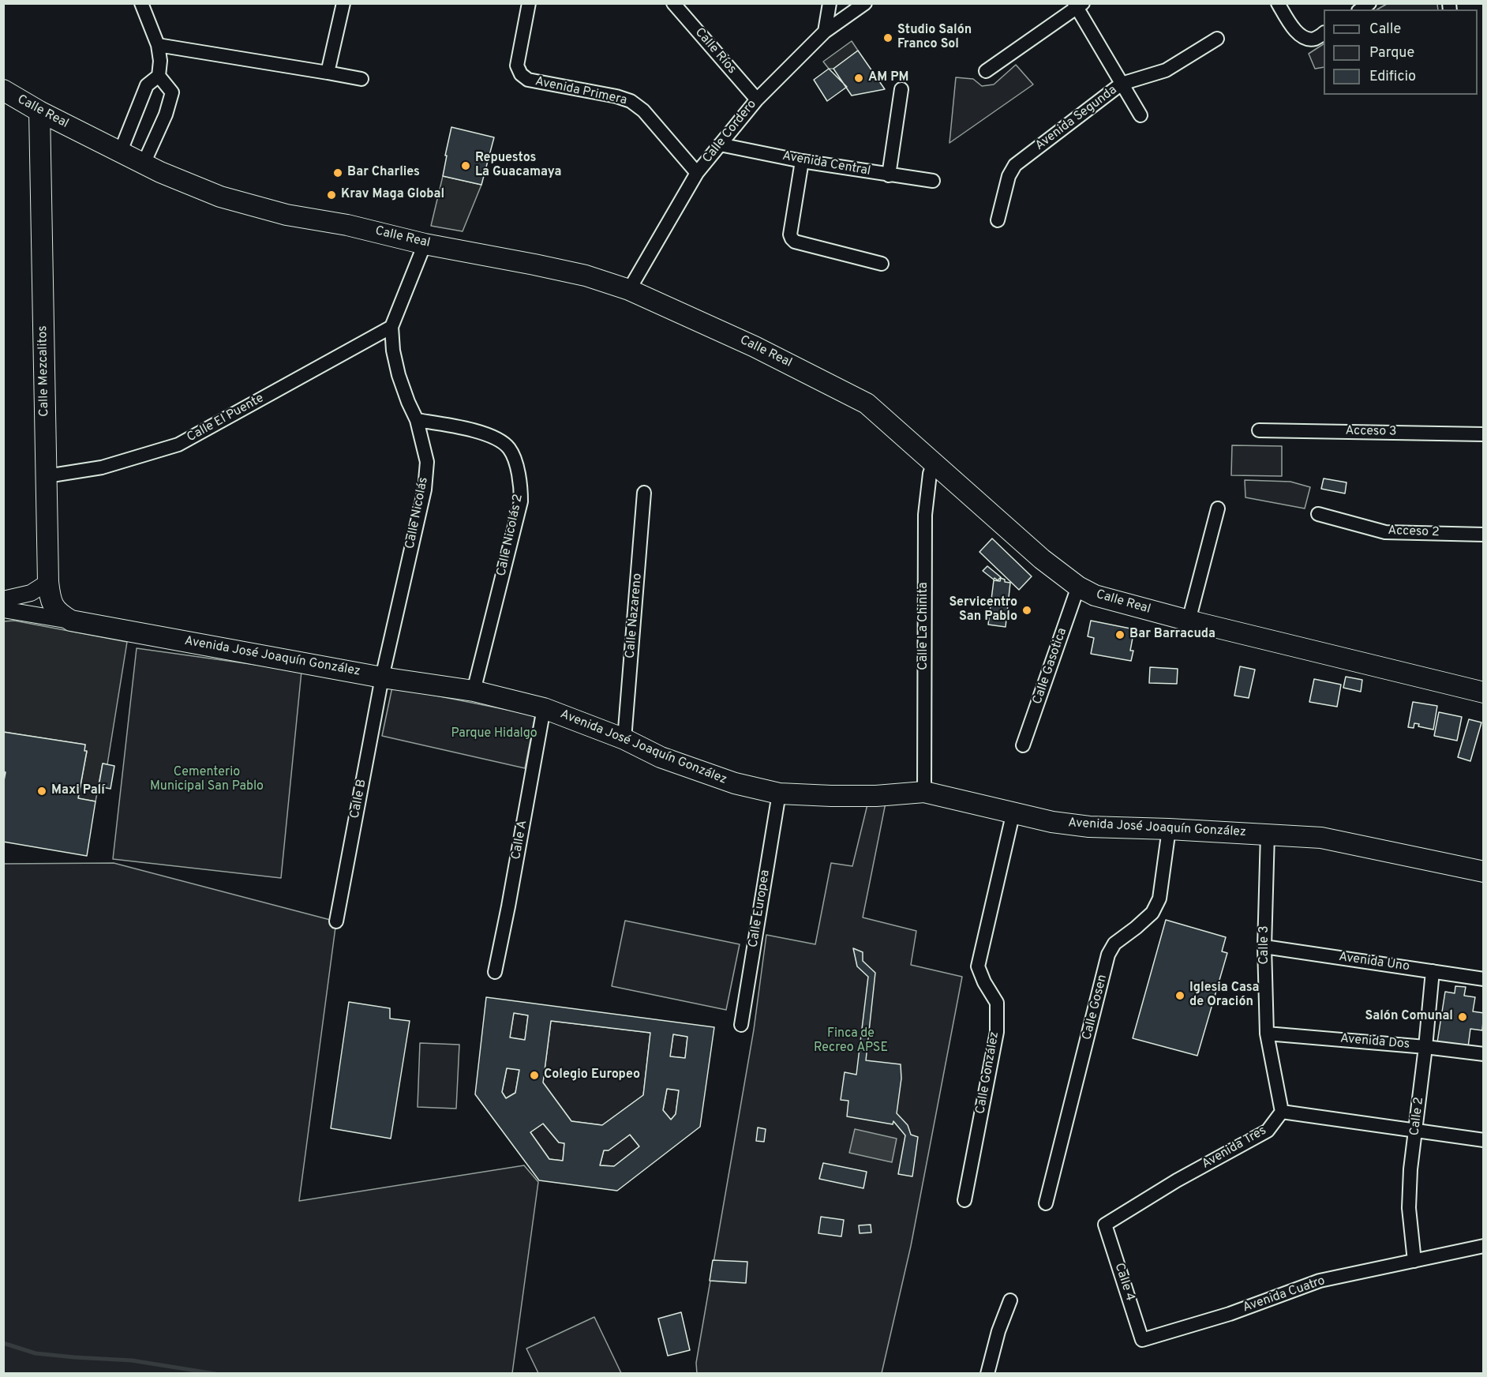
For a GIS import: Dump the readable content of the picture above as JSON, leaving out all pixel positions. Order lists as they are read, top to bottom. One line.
{"streets":{"main road":["Calle Real","Calle Mezcalitos","Avenida José Joaquín González"],"street":["Calle Ríos","Avenida Primera","Avenida Segunda","Calle Cordero","Avenida Central","Calle El Puente","Acceso 3","Calle Nicolás","Acceso 2","Calle Nicolás 2","Calle Nazareno","Calle La Chinita","Calle Gasotica","Calle B","Calle A","Calle Europea","Calle 3","Avenida Uno","Calle Gosen","Avenida Dos","Calle González","Calle 2","Avenida Tres","Calle 4","Avenida Cuatro"]},"crossings":[["Calle Ríos","Calle Cordero"],["Avenida Primera","Calle Cordero"],["Calle Real","Calle Cordero"],["Calle Real","Calle Mezcalitos"],["Calle Real","Calle Nicolás"],["Calle Real","Calle La Chinita"],["Calle Real","Calle Gasotica"],["Calle Cordero","Avenida Central"],["Calle Mezcalitos","Calle El Puente"],["Calle Mezcalitos","Avenida José Joaquín González"],["Calle El Puente","Calle Nicolás"],["Calle Nicolás","Calle Nicolás 2"],["Calle Nicolás","Avenida José Joaquín González"],["Calle Nicolás","Calle B"],["Calle Nicolás 2","Avenida José Joaquín González"],["Calle Nazareno","Avenida José Joaquín González"],["Calle La Chinita","Avenida José Joaquín González"],["Avenida José Joaquín González","Calle B"],["Avenida José Joaquín González","Calle A"],["Avenida José Joaquín González","Calle Europea"],["Avenida José Joaquín González","Calle 3"],["Avenida José Joaquín González","Calle Gosen"],["Avenida José Joaquín González","Calle González"],["Calle 3","Avenida Uno"],["Calle 3","Avenida Dos"],["Calle 3","Avenida Tres"],["Avenida Uno","Calle 2"],["Avenida Dos","Calle 2"],["Calle 2","Avenida Cuatro"],["Avenida Tres","Calle 4"],["Calle 4","Avenida Cuatro"]],"parks":["Parque Hidalgo","Cementerio Municipal San Pablo","Finca de Recreo APSE"],"places":["Studio Salón Franco Sol","AM PM","Repuestos La Guacamaya","Bar Charlies","Krav Maga Global","Servicentro San Pablo","Bar Barracuda","Maxi Palí","Iglesia Casa de Oración","Salón Comunal","Colegio Europeo"],"legend":["Calle","Parque","Edificio"]}
